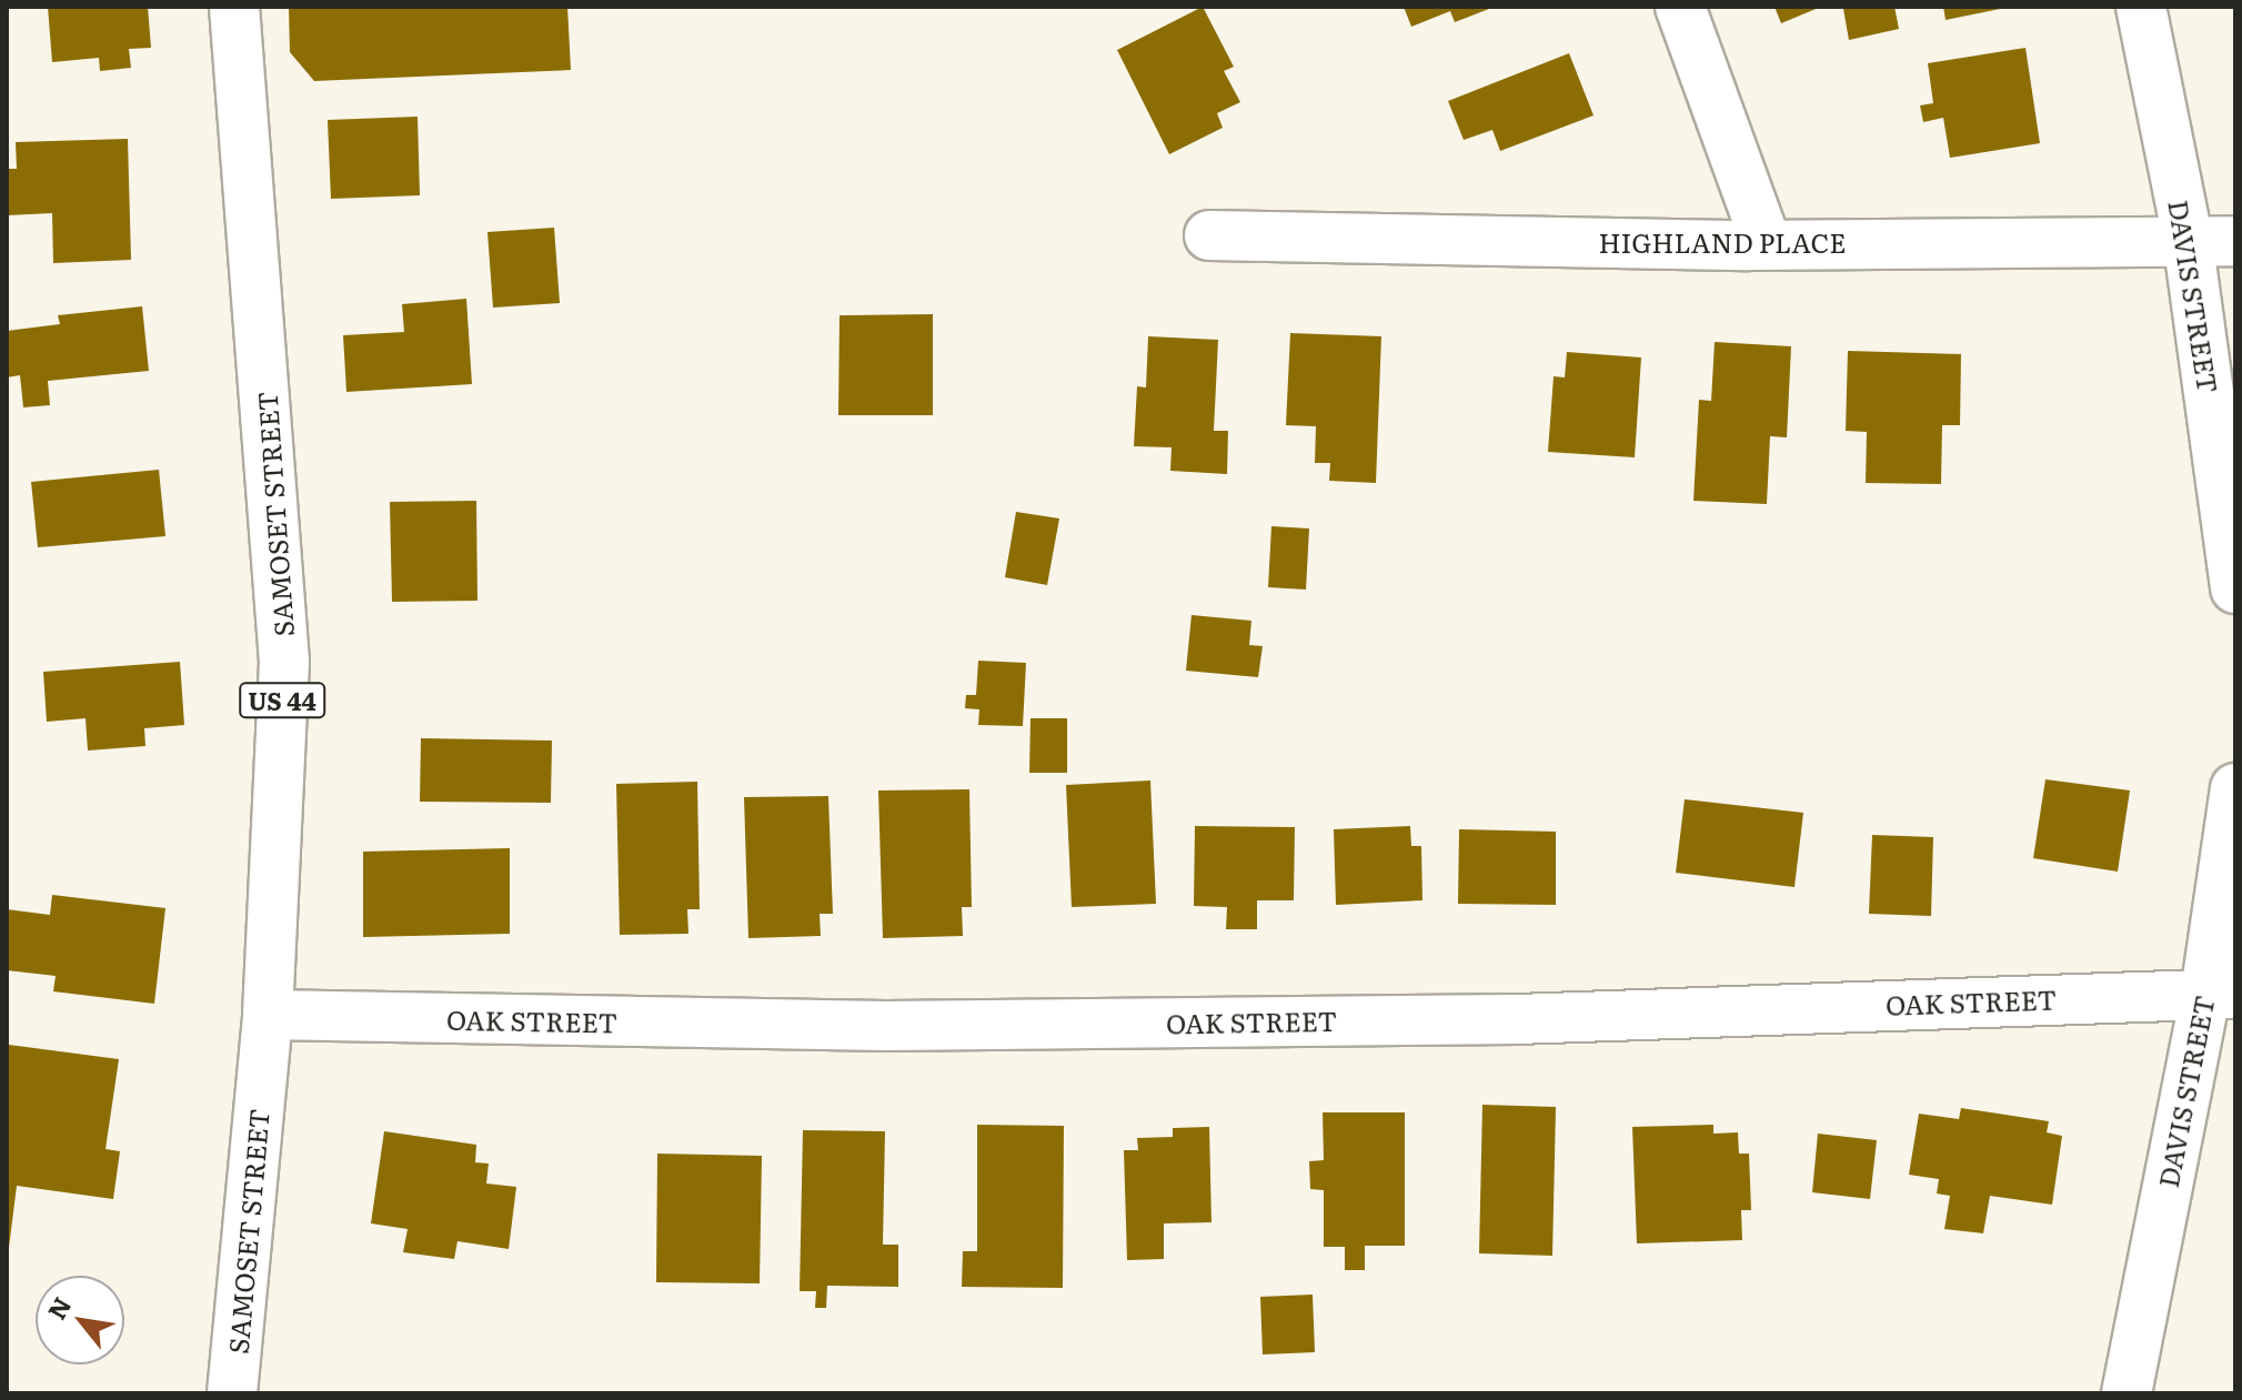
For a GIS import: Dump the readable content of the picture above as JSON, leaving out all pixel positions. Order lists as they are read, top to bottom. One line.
{"streets":{"main road":["HIGHLAND PLACE","DAVIS STREET","SAMOSET STREET","US 44","OAK STREET"]},"crossings":[["HIGHLAND PLACE","DAVIS STREET"],["DAVIS STREET","OAK STREET"],["SAMOSET STREET","OAK STREET"]],"north":"top left"}
